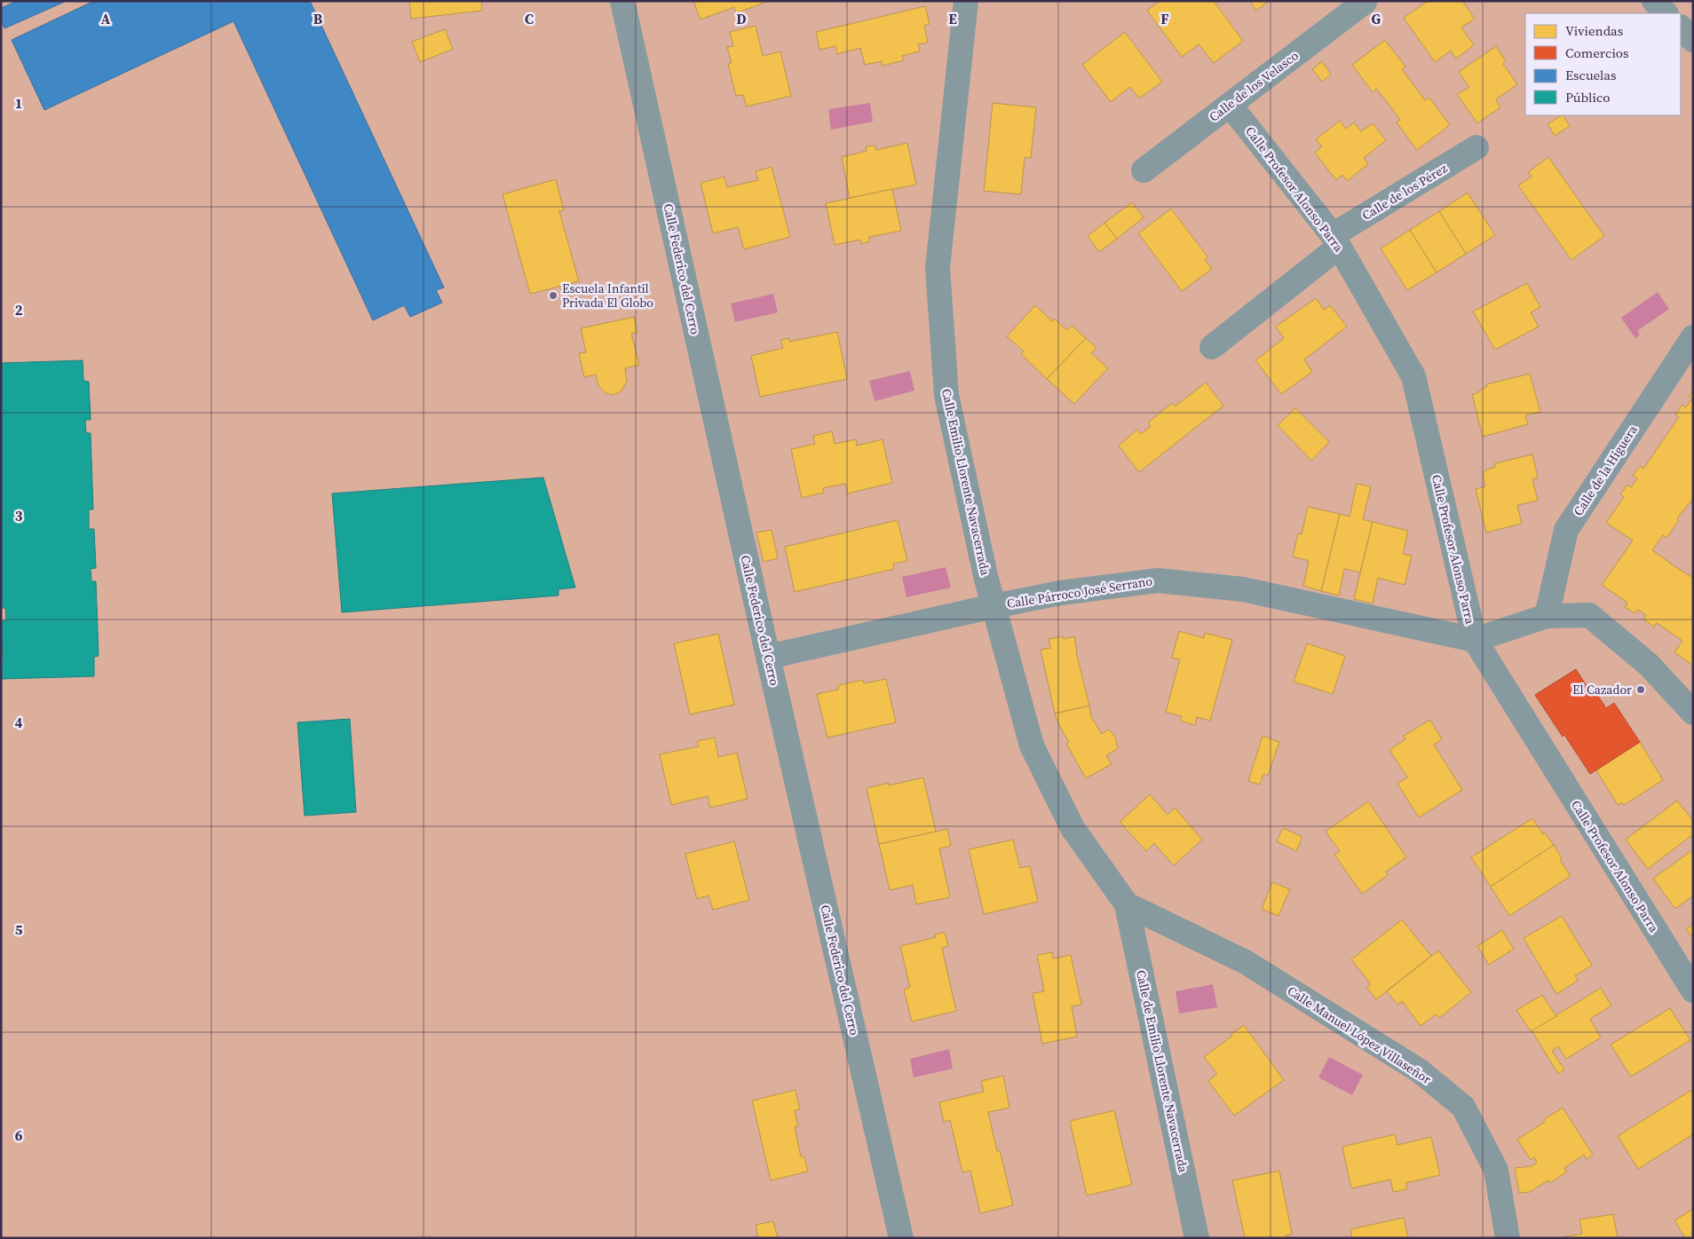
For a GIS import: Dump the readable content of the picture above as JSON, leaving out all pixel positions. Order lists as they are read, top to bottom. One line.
{"streets":{"street":["Calle de los Velasco","Calle Profesor Alonso Parra","Calle de los Pérez","Calle Federico del Cerro","Calle de la Higuera","Calle Emilio Llorente Navacerrada","Calle Párroco José Serrano","Calle Manuel López Villaseñor","Calle de Emilio Llorente Navacerrada"]},"crossings":[["Calle de los Velasco","Calle Profesor Alonso Parra"],["Calle Profesor Alonso Parra","Calle de los Pérez"],["Calle Profesor Alonso Parra","Calle Párroco José Serrano"],["Calle Federico del Cerro","Calle Párroco José Serrano"],["Calle Emilio Llorente Navacerrada","Calle Párroco José Serrano"],["Calle Emilio Llorente Navacerrada","Calle Manuel López Villaseñor"],["Calle Emilio Llorente Navacerrada","Calle de Emilio Llorente Navacerrada"],["Calle Manuel López Villaseñor","Calle de Emilio Llorente Navacerrada"]],"places":["Escuela Infantil Privada El Globo","El Cazador"],"legend":["Viviendas","Comercios","Escuelas","Público"],"grid":{"columns":["A","B","C","D","E","F","G"],"rows":["1","2","3","4","5","6"]}}
